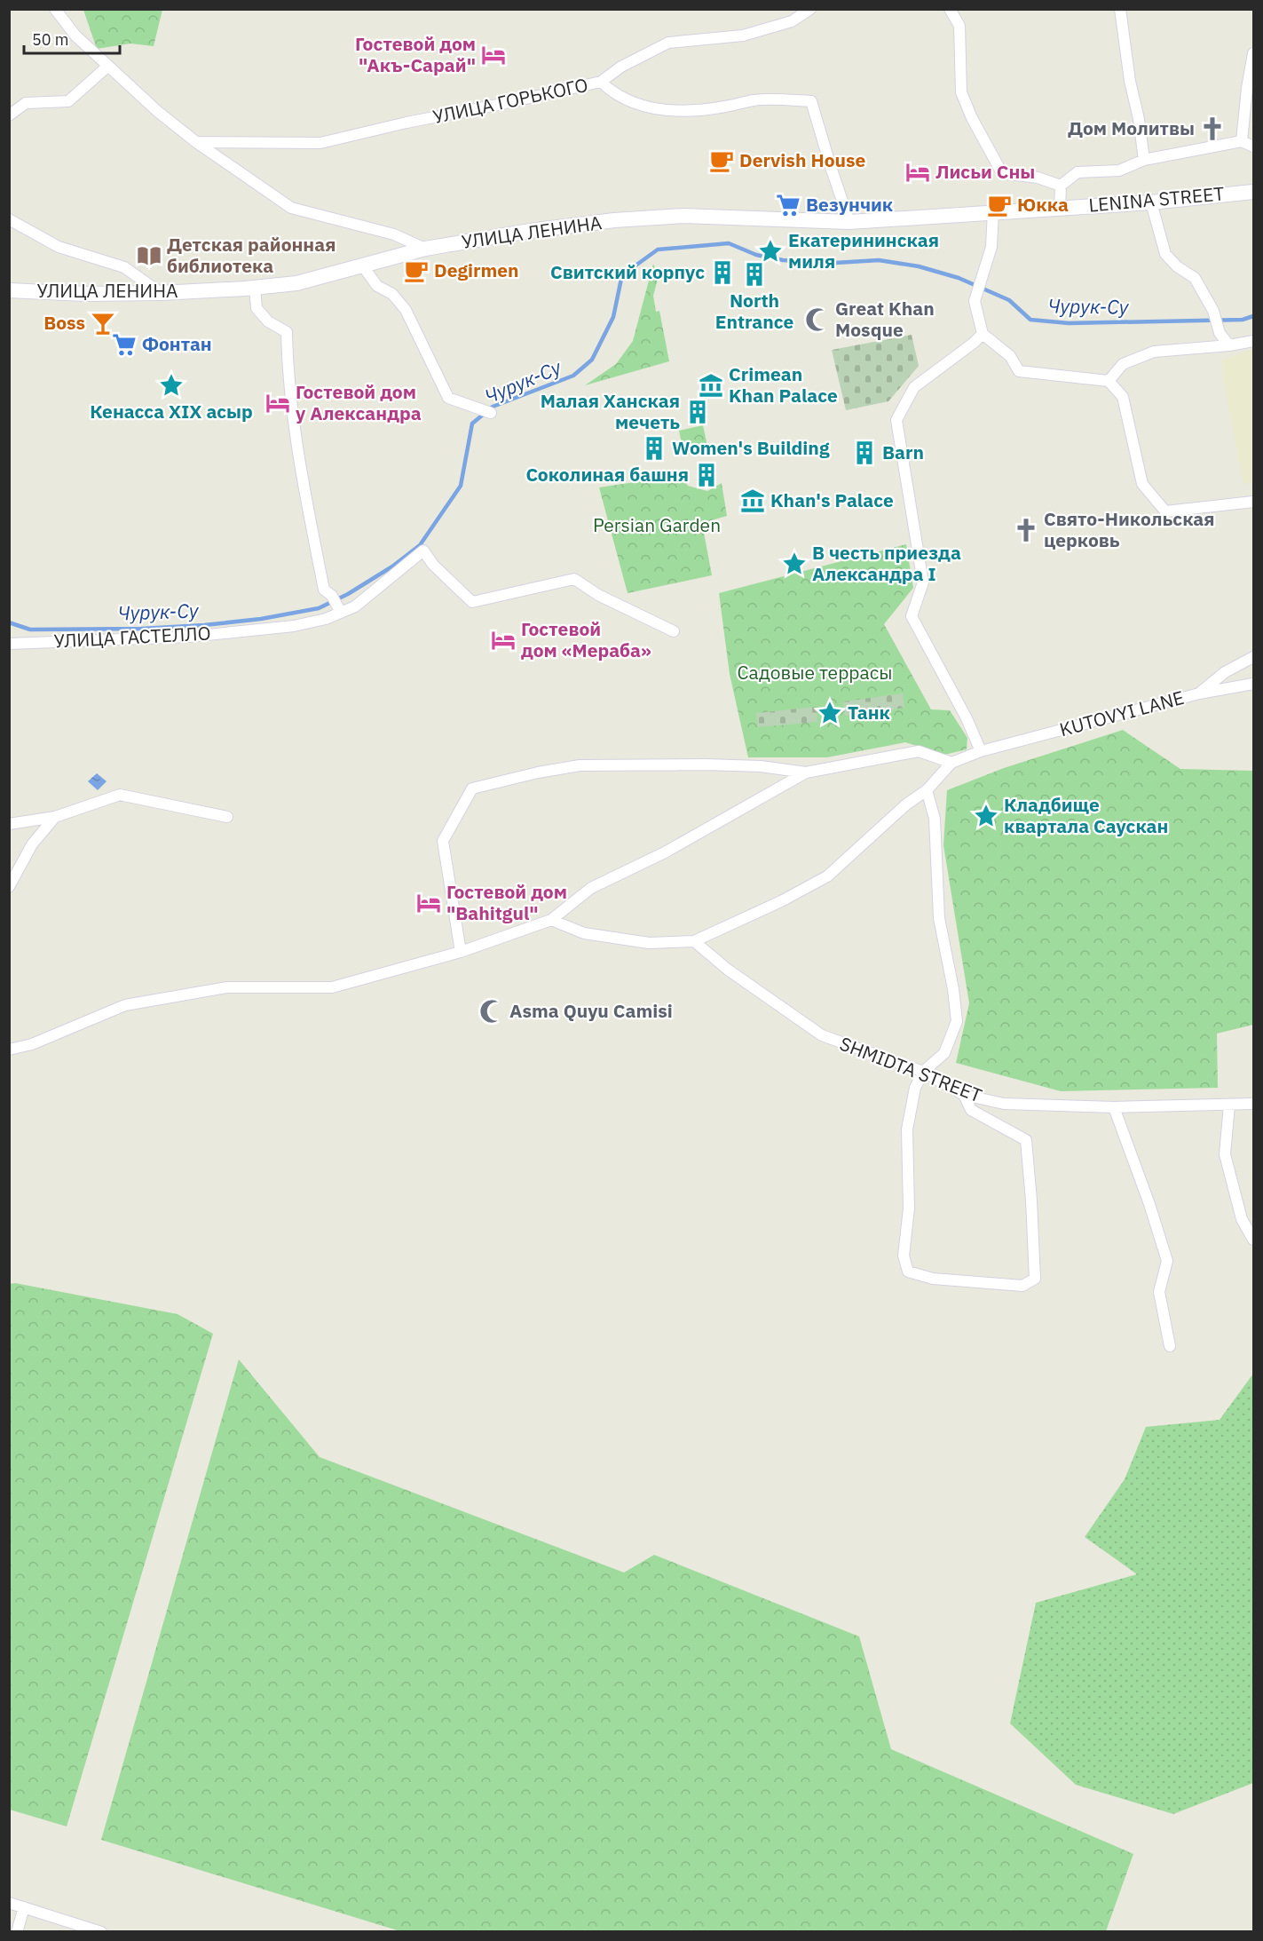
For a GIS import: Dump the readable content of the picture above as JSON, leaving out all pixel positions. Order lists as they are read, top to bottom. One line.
{"streets":{"main road":["LENINA STREET","УЛИЦА ЛЕНИНА"],"street":["УЛИЦА ГОРЬКОГО","УЛИЦА ГАСТЕЛЛО","KUTOVYI LANE","SHMIDTA STREET"]},"crossings":[["LENINA STREET","УЛИЦА ЛЕНИНА"]],"water":["Чурук-Су"],"parks":["Persian Garden","Садовые террасы"],"places":{"hotel":["Гостевой дом \"Акъ-Сарай\"","Лисьи Сны","Гостевой дом у Александра","Гостевой дом «Мераба»","Гостевой дом \"Bahitgul\""],"church":["Дом Молитвы","Свято-Никольская церковь"],"cafe":["Dervish House","Юкка","Degirmen"],"supermarket":["Везунчик","Фонтан"],"place":["Екатерининская миля","Кенасса XIX асыр","В честь приезда Александра I","Танк","Кладбище квартала Саускан"],"library":["Детская районная библиотека"],"building":["Свитский корпус","North Entrance","Малая Ханская мечеть","Women's Building","Barn","Соколиная башня"],"mosque":["Great Khan Mosque","Asma Quyu Camisi"],"bar":["Boss"],"museum":["Crimean Khan Palace","Khan's Palace"]},"scale_bar":"50 m"}
